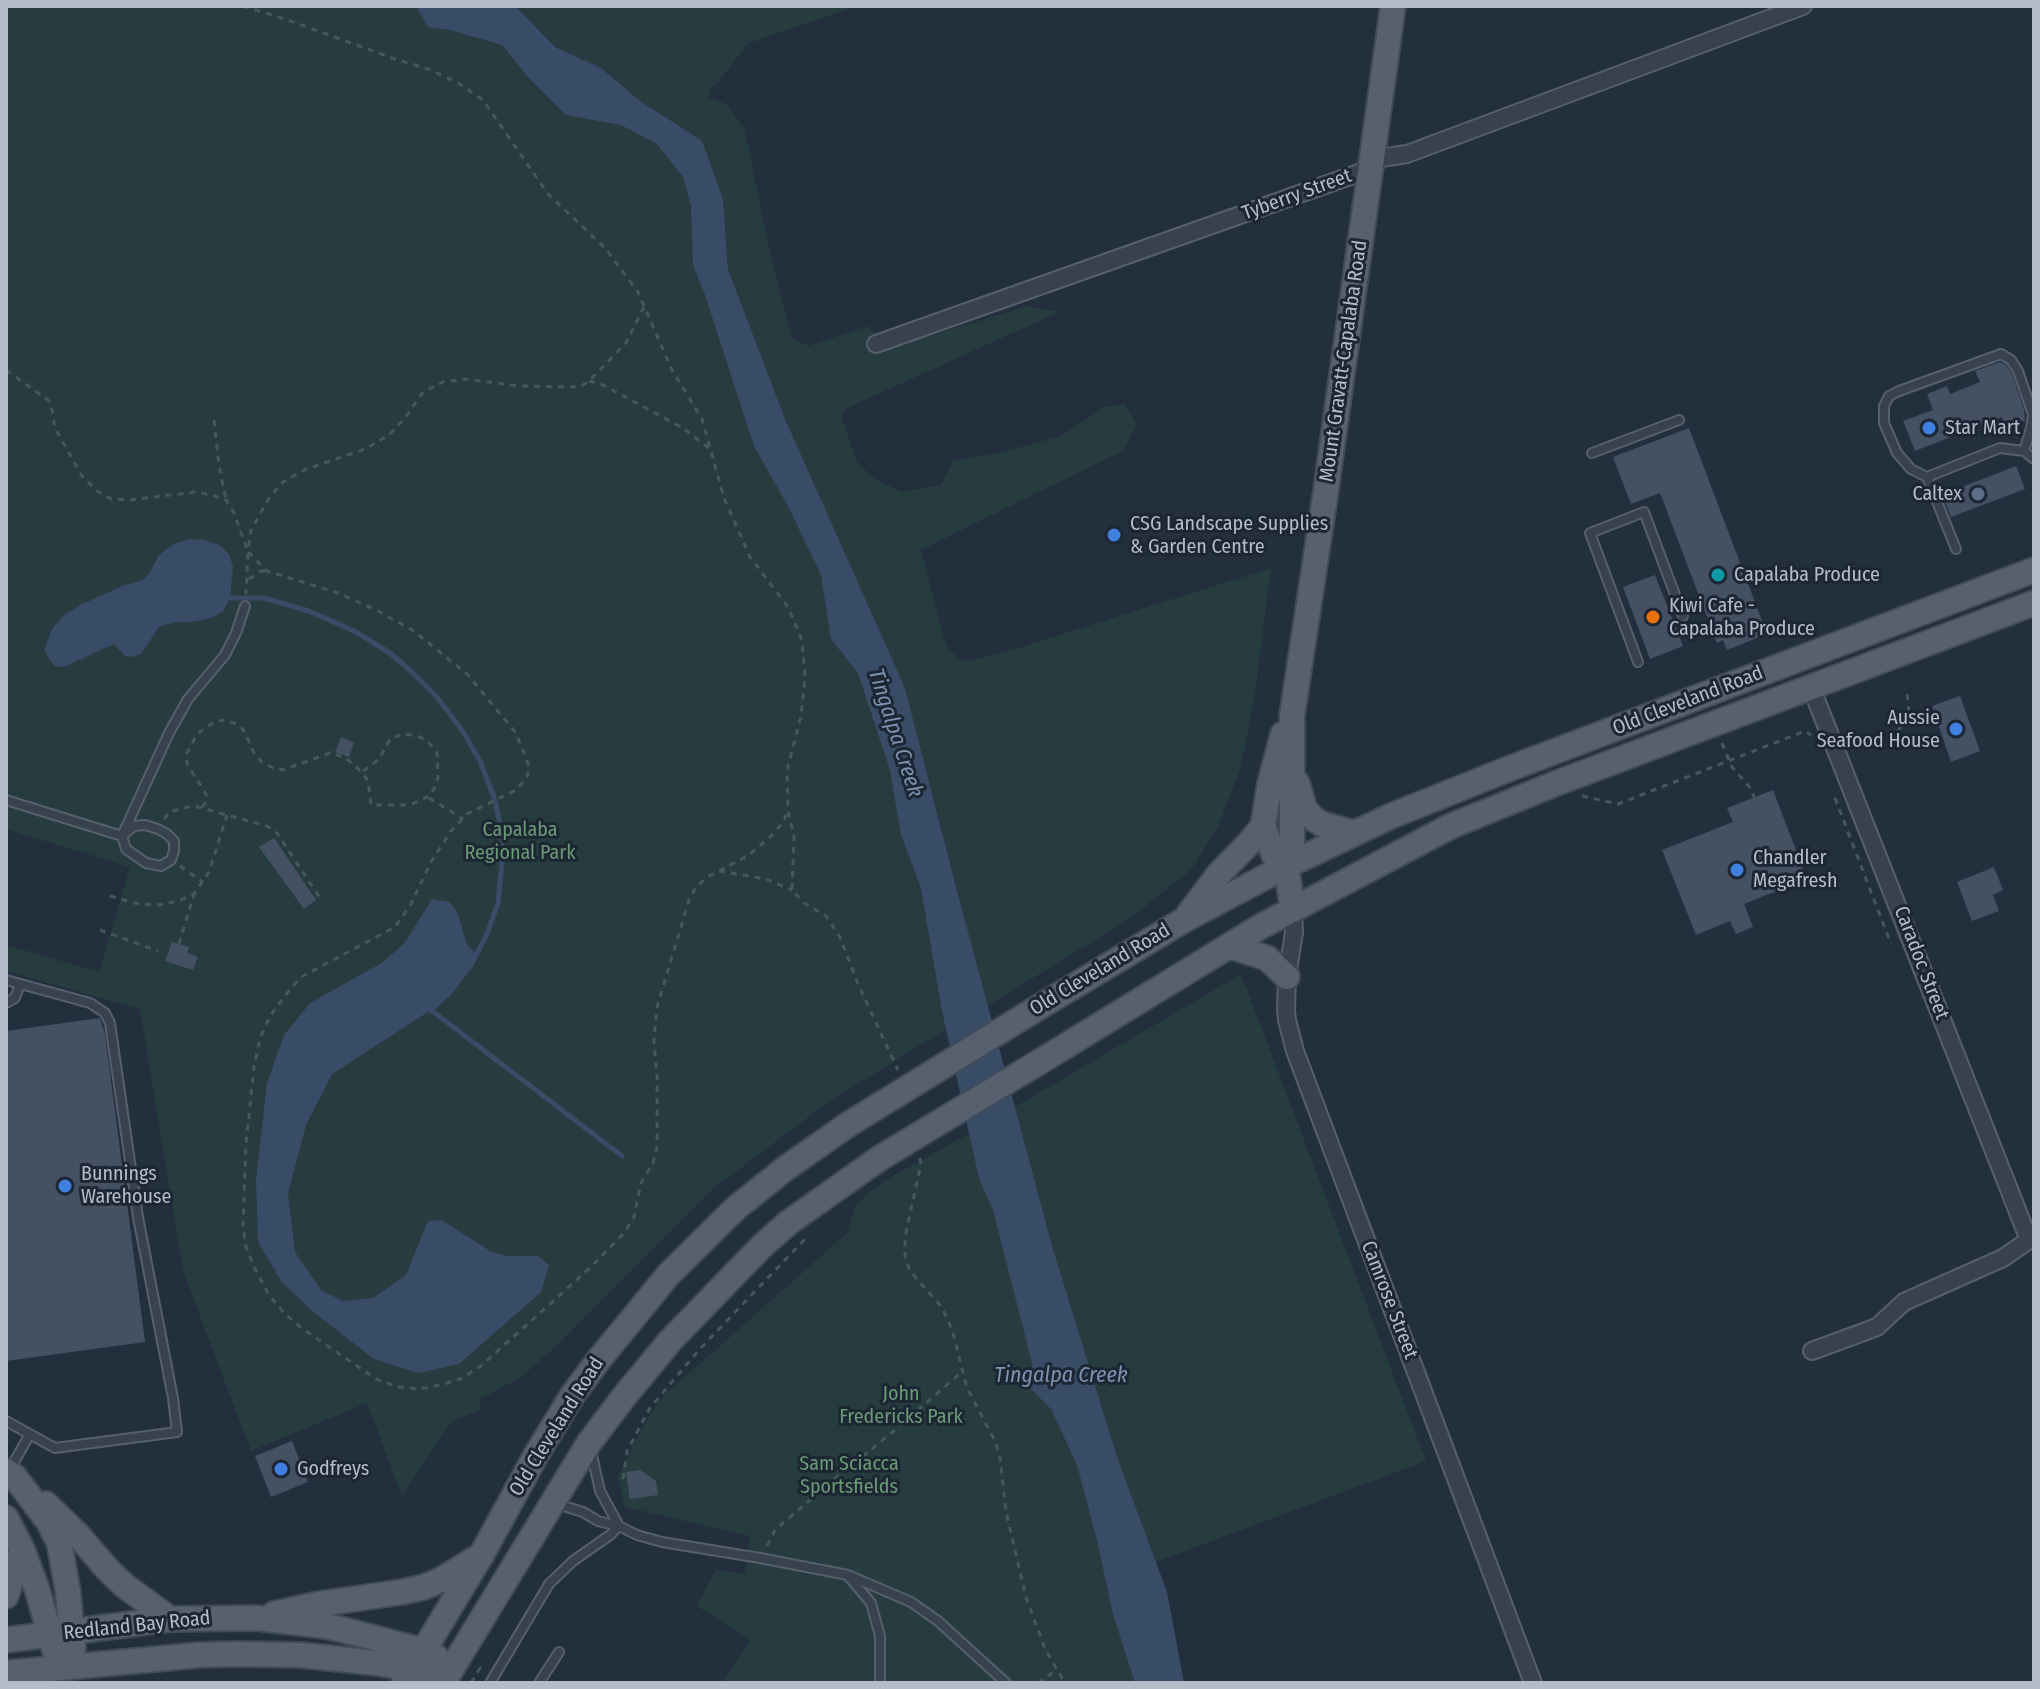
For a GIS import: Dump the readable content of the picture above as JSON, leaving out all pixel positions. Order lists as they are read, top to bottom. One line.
{"streets":{"main road":["Mount Gravatt-Capalaba Road","Old Cleveland Road","Redland Bay Road"],"street":["Tyberry Street","Caradoc Street","Camrose Street"]},"crossings":[["Tyberry Street","Mount Gravatt-Capalaba Road"],["Mount Gravatt-Capalaba Road","Old Cleveland Road"],["Mount Gravatt-Capalaba Road","Camrose Street"],["Old Cleveland Road","Caradoc Street"],["Old Cleveland Road","Camrose Street"],["Old Cleveland Road","Redland Bay Road"]],"water":["Tingalpa Creek"],"parks":["Capalaba Regional Park","John Fredericks Park","Sam Sciacca Sportsfields"],"places":["Star Mart","Caltex","CSG Landscape Supplies & Garden Centre","Capalaba Produce","Kiwi Cafe - Capalaba Produce","Aussie Seafood House","Chandler Megafresh","Bunnings Warehouse","Godfreys"]}
